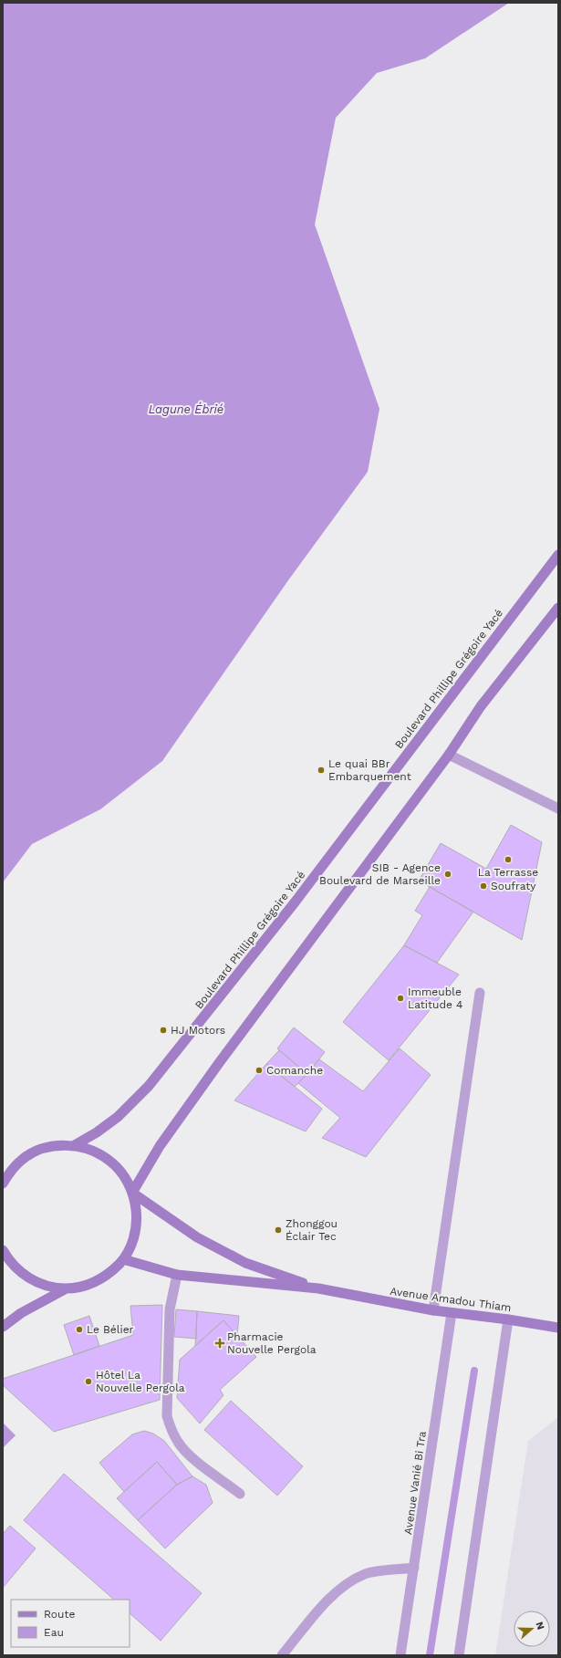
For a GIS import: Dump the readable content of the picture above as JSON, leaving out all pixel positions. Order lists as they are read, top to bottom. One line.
{"streets":{"main road":["Boulevard Phillipe Grégoire Yacé","Avenue Amadou Thiam"],"street":["Avenue Vanié Bi Tra"]},"crossings":[["Avenue Amadou Thiam","Avenue Vanié Bi Tra"]],"water":["Lagune Ébrié"],"places":{"other":["Le quai BBr Embarquement","La Terrasse","SIB - Agence Boulevard de Marseille","Soufraty","Immeuble Latitude 4","HJ Motors","Comanche","Zhonggou Éclair Tec","Le Bélier","Hôtel La Nouvelle Pergola"],"health":["Pharmacie Nouvelle Pergola"]},"legend":["Route","Eau"],"north":"right"}
